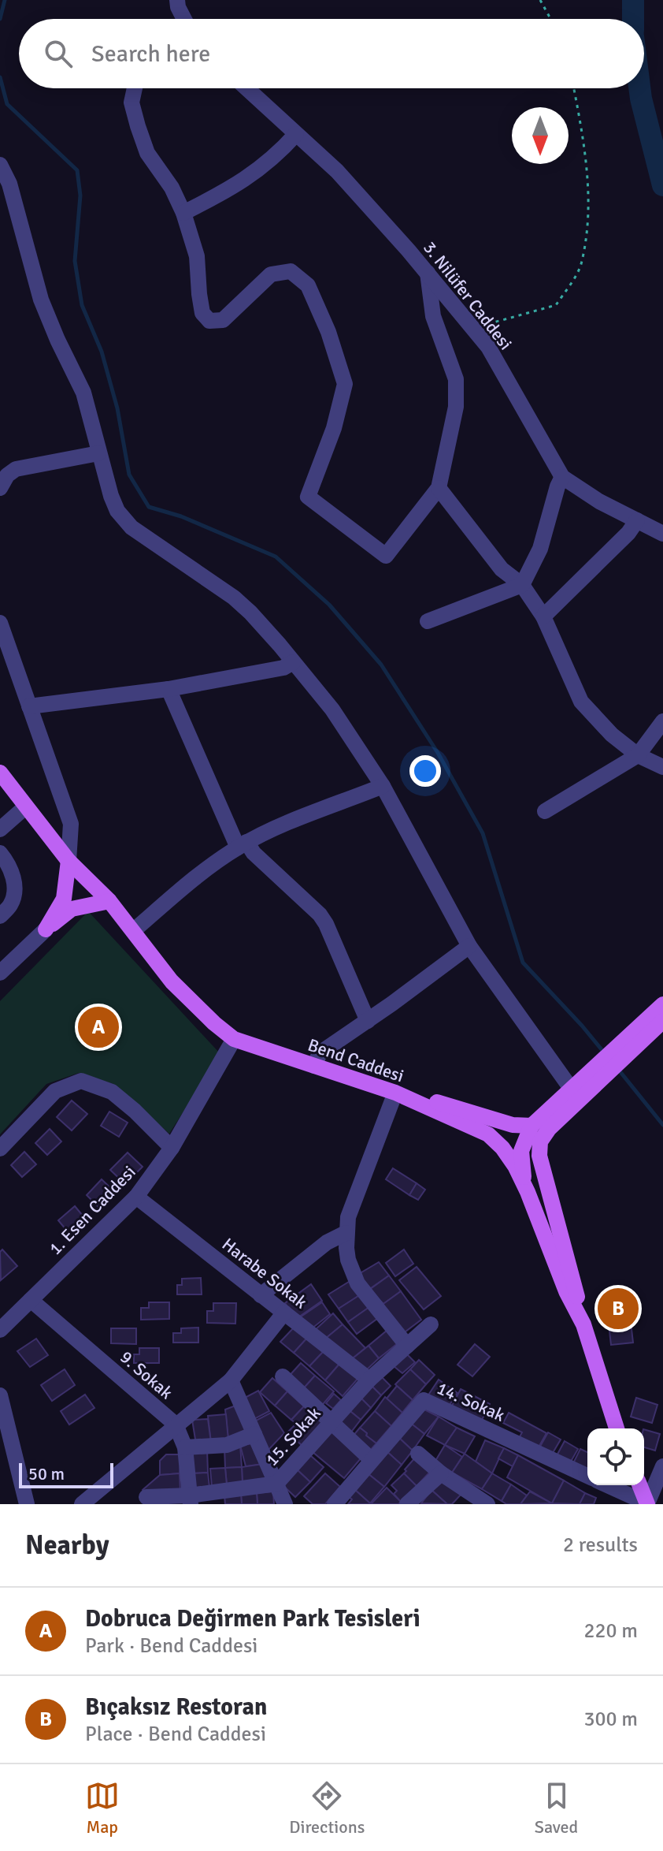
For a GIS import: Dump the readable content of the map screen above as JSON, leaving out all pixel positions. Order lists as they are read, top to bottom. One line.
{"streets":{"main road":["Bend Caddesi"],"street":["3. Nilüfer Caddesi","1. Esen Caddesi","Harabe Sokak","9. Sokak","14. Sokak","15. Sokak"]},"crossings":[["Bend Caddesi","1. Esen Caddesi"],["1. Esen Caddesi","Harabe Sokak"],["1. Esen Caddesi","9. Sokak"],["Harabe Sokak","15. Sokak"],["9. Sokak","15. Sokak"]],"scale_bar":"50 m","north":"bottom","page":{"search":"Search here","pins":["A","B"],"scale":"50 m","heading":["Nearby","2 results"],"list":[{"mark":"A","name":"Dobruca Değirmen Park Tesisleri","note":"Park · Bend Caddesi","value":"220 m"},{"mark":"B","name":"Bıçaksız Restoran","note":"Place · Bend Caddesi","value":"300 m"}],"nav":["Map","Directions","Saved"]}}
